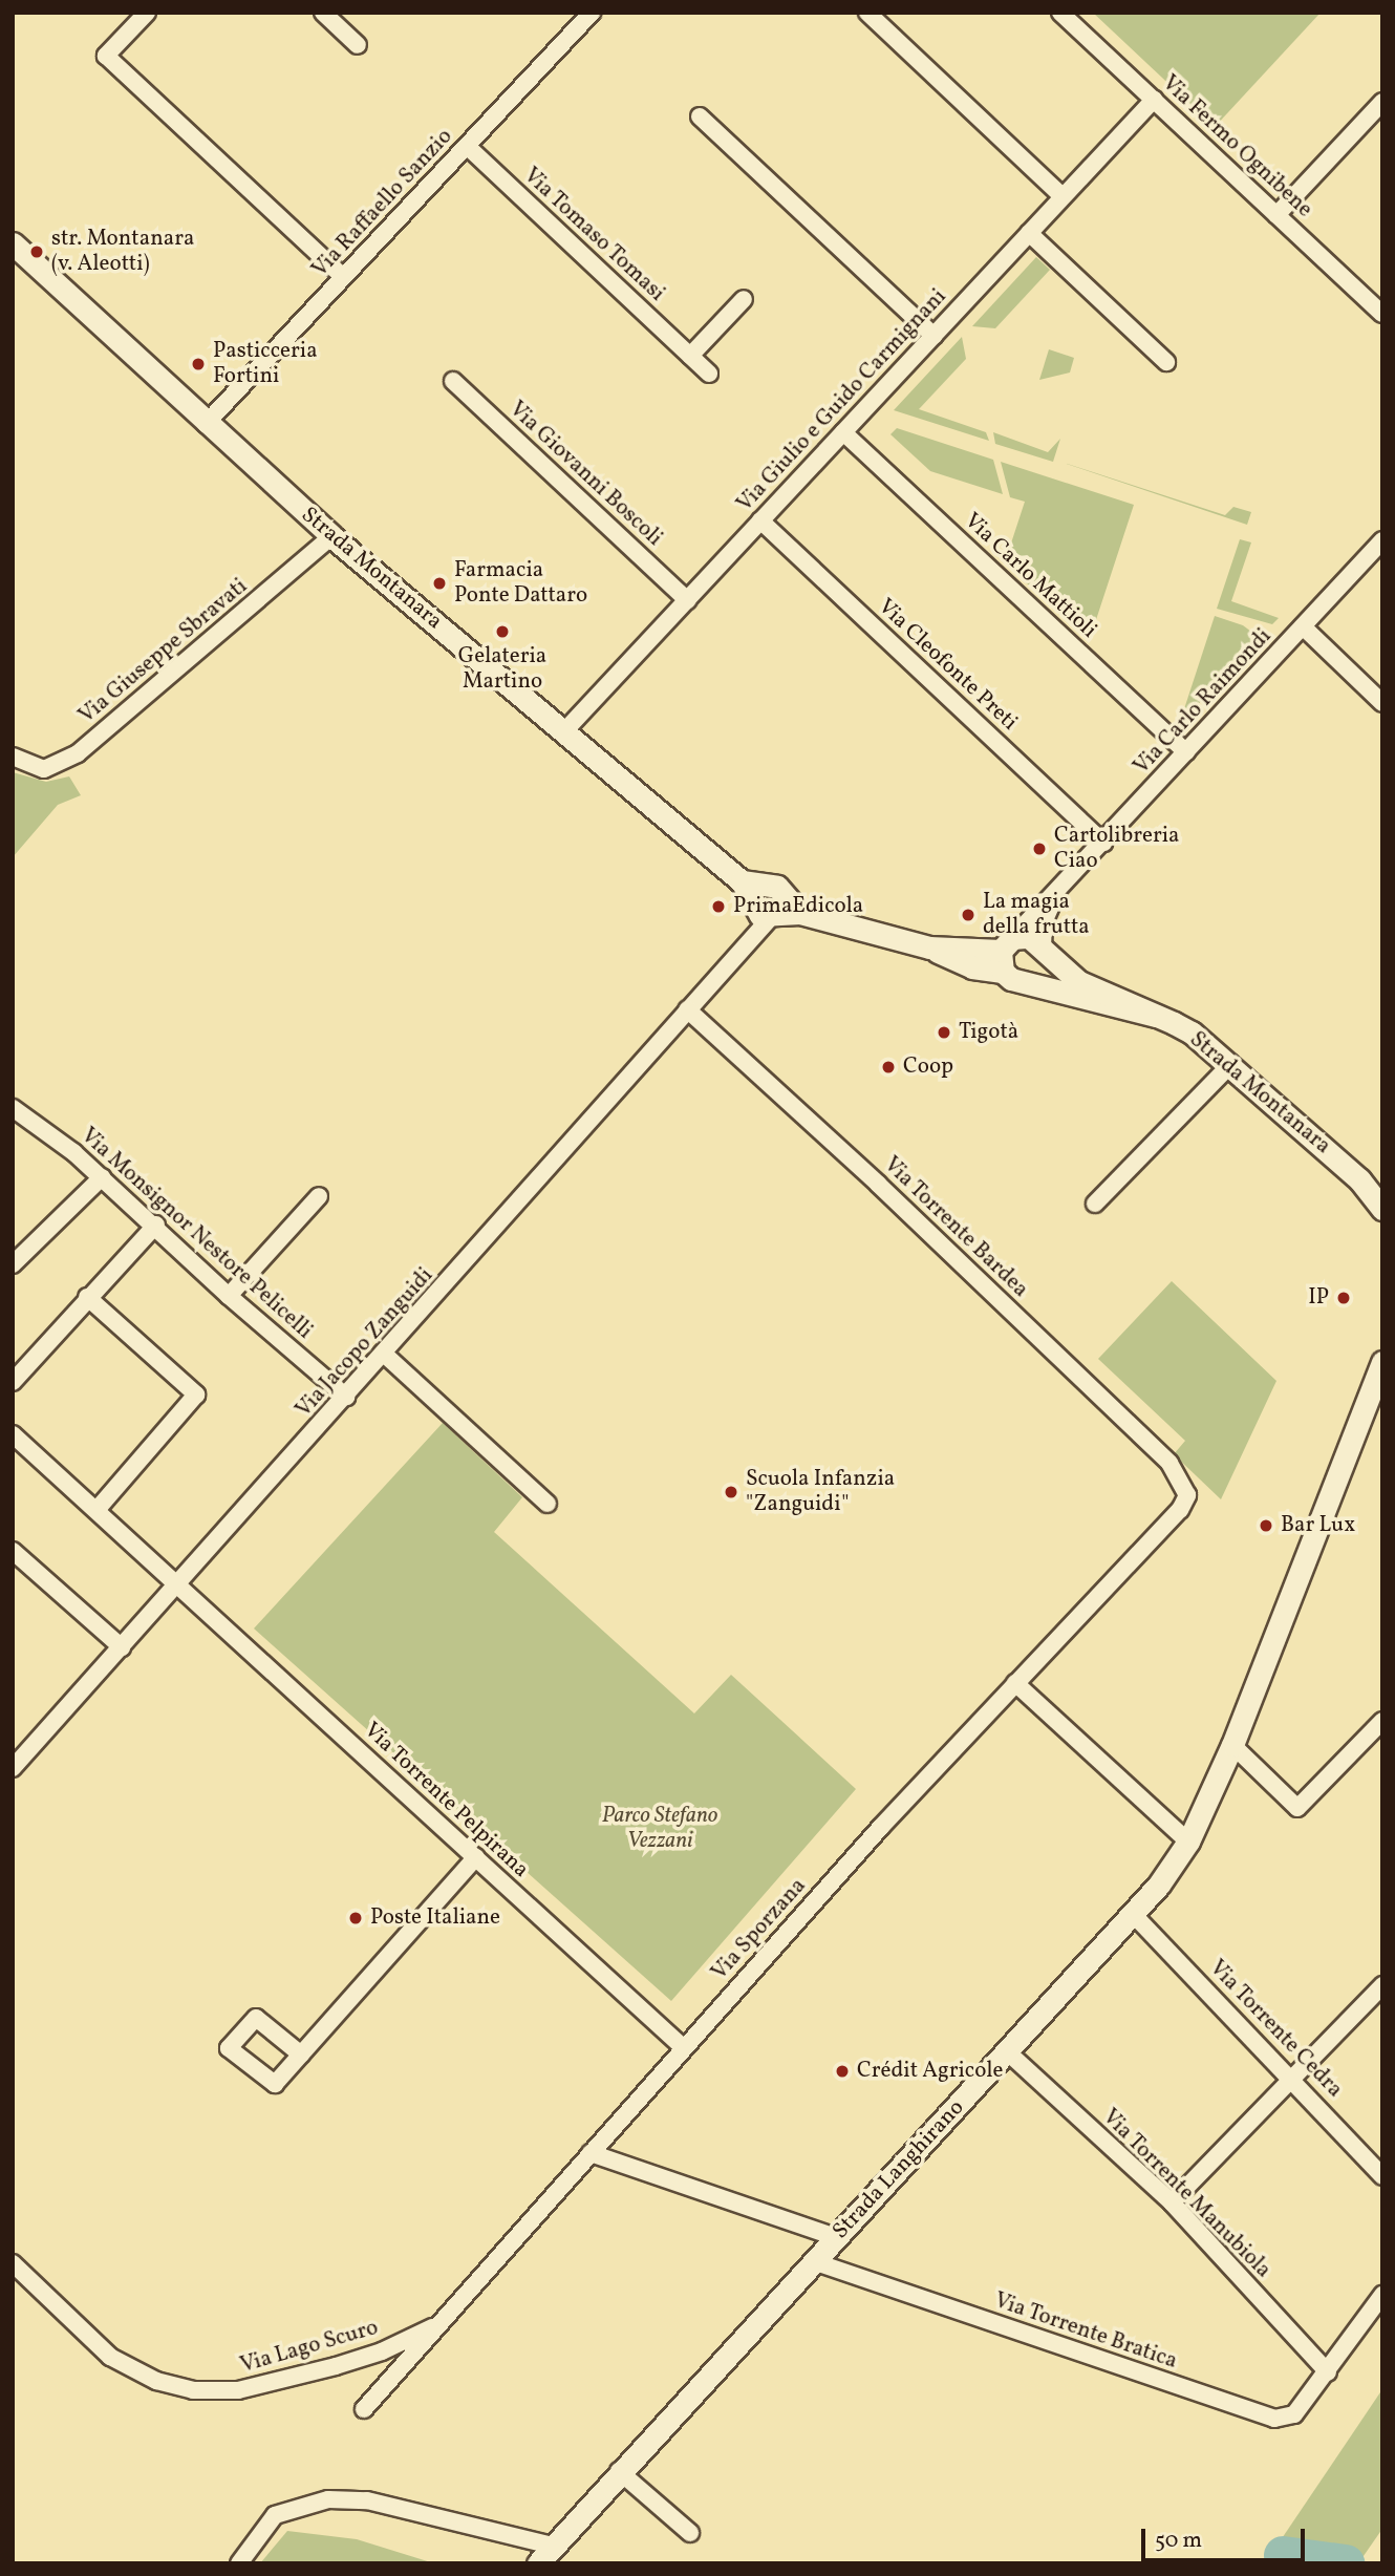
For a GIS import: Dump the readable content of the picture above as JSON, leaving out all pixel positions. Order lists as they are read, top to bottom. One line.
{"streets":{"street":["Via Fermo Ognibene","Via Raffaello Sanzio","Via Tomaso Tomasi","Via Giulio e Guido Carmignani","Via Giovanni Boscoli","Strada Montanara","Via Carlo Mattioli","Via Giuseppe Sbravati","Via Cleofonte Preti","Via Carlo Raimondi","Via Torrente Bardea","Via Monsignor Nestore Pelicelli","Via Jacopo Zanguidi","Via Torrente Pelpirana","Via Sporzana","Via Torrente Cedra","Strada Langhirano","Via Torrente Manubiola","Via Torrente Bratica","Via Lago Scuro"]},"crossings":[["Via Fermo Ognibene","Via Giulio e Guido Carmignani"],["Via Raffaello Sanzio","Via Tomaso Tomasi"],["Via Raffaello Sanzio","Strada Montanara"],["Via Giulio e Guido Carmignani","Via Giovanni Boscoli"],["Via Giulio e Guido Carmignani","Strada Montanara"],["Via Giulio e Guido Carmignani","Via Carlo Mattioli"],["Via Giulio e Guido Carmignani","Via Cleofonte Preti"],["Strada Montanara","Via Giuseppe Sbravati"],["Strada Montanara","Via Carlo Raimondi"],["Strada Montanara","Via Jacopo Zanguidi"],["Via Carlo Mattioli","Via Carlo Raimondi"],["Via Cleofonte Preti","Via Carlo Raimondi"],["Via Torrente Bardea","Via Jacopo Zanguidi"],["Via Torrente Bardea","Via Sporzana"],["Via Monsignor Nestore Pelicelli","Via Jacopo Zanguidi"],["Via Jacopo Zanguidi","Via Torrente Pelpirana"],["Via Torrente Pelpirana","Via Sporzana"],["Via Sporzana","Via Lago Scuro"],["Via Torrente Cedra","Strada Langhirano"],["Strada Langhirano","Via Torrente Manubiola"],["Strada Langhirano","Via Torrente Bratica"],["Via Torrente Manubiola","Via Torrente Bratica"]],"parks":["Parco Stefano Vezzani"],"places":["str. Montanara (v. Aleotti)","Pasticceria Fortini","Farmacia Ponte Dattaro","Gelateria Martino","Cartolibreria Ciao","PrimaEdicola","La magia della frutta","Tigotà","Coop","IP","Scuola Infanzia \"Zanguidi\"","Bar Lux","Poste Italiane","Crédit Agricole"],"scale_bar":"50 m"}
